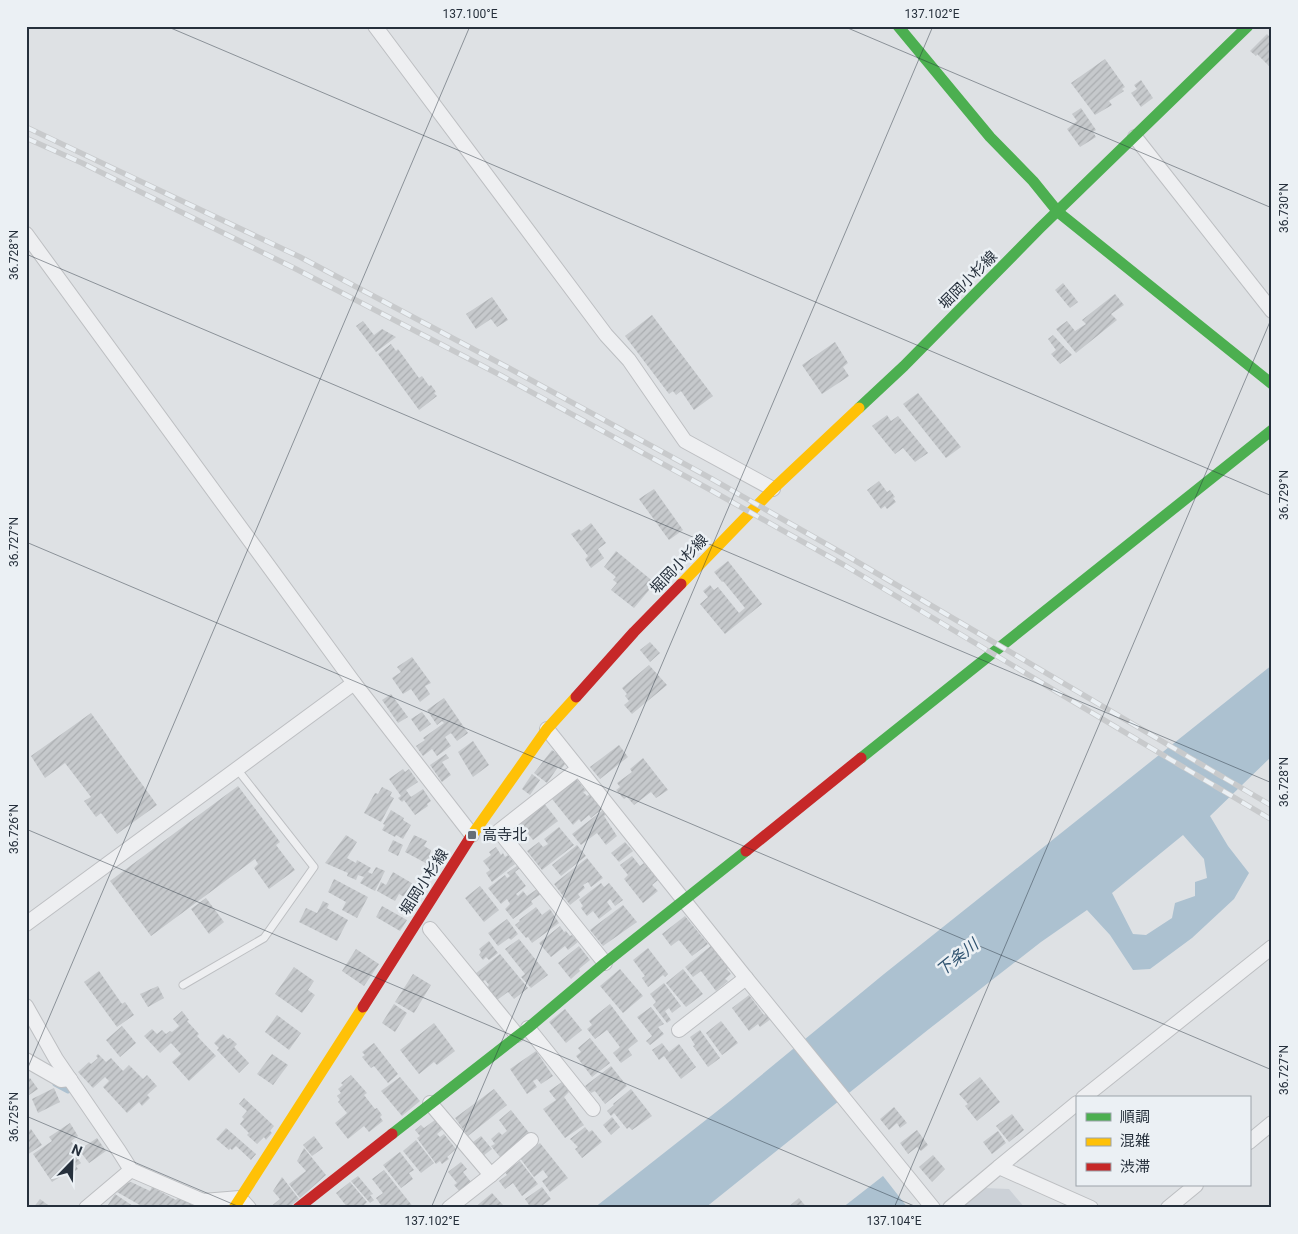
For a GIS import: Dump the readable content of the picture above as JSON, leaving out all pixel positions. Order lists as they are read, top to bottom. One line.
{"streets":{"street":["堀岡小杉線"]},"water":["下条川"],"places":{"transit":["高寺北"]},"legend":["順調","混雑","渋滞"],"north":"top right","coordinates":["137.100°E","137.102°E","36.730°N","36.728°N","36.729°N","36.727°N","36.726°N","36.725°N","137.104°E"]}
